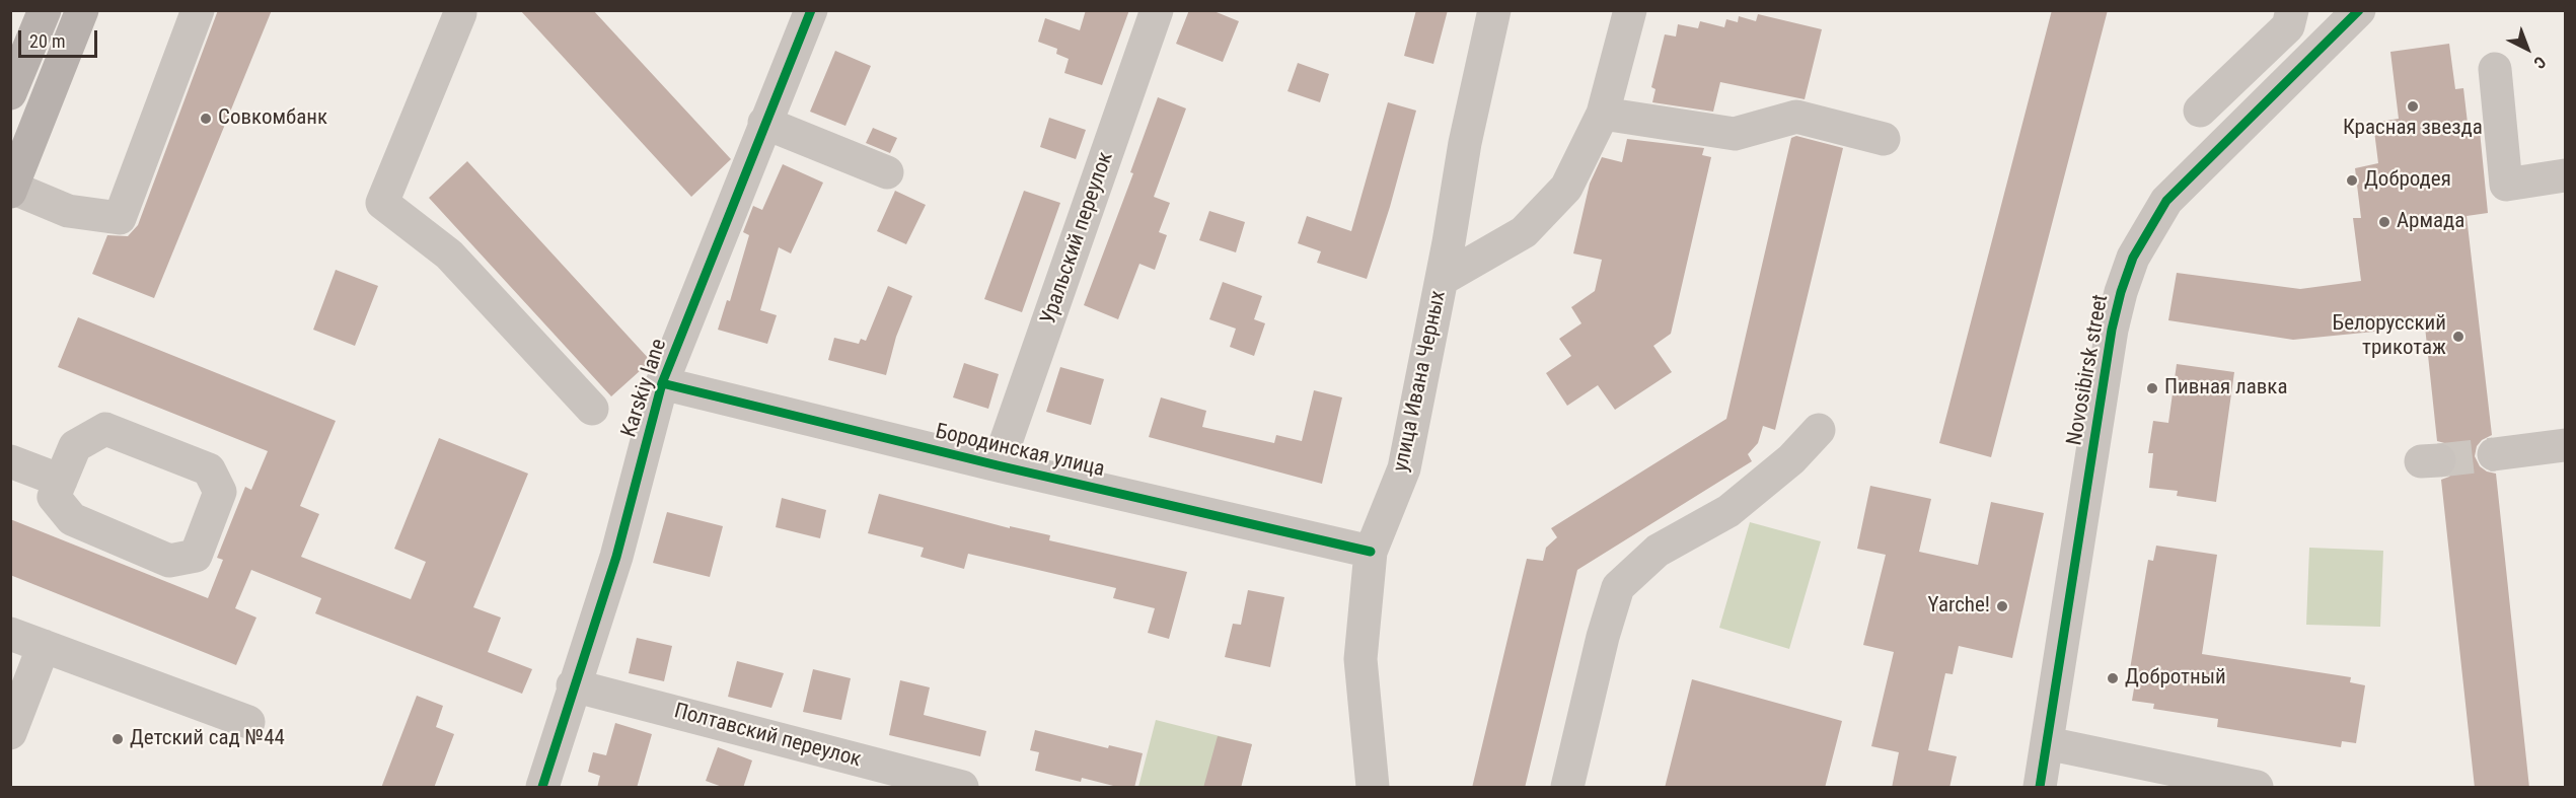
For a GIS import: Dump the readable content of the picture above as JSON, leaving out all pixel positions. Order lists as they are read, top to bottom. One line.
{"streets":{"street":["Уральский переулок","Novosibirsk street","улица Ивана Черных","Karskiy lane","Бородинская улица","Полтавский переулок"]},"crossings":[["Уральский переулок","Бородинская улица"],["улица Ивана Черных","Бородинская улица"],["Karskiy lane","Бородинская улица"],["Karskiy lane","Полтавский переулок"]],"places":["Красная звезда","Совкомбанк","Добродея","Армада","Белорусский трикотаж","Пивная лавка","Yarche!","Добротный","Детский сад №44"],"scale_bar":"20 m","north":"bottom right"}
